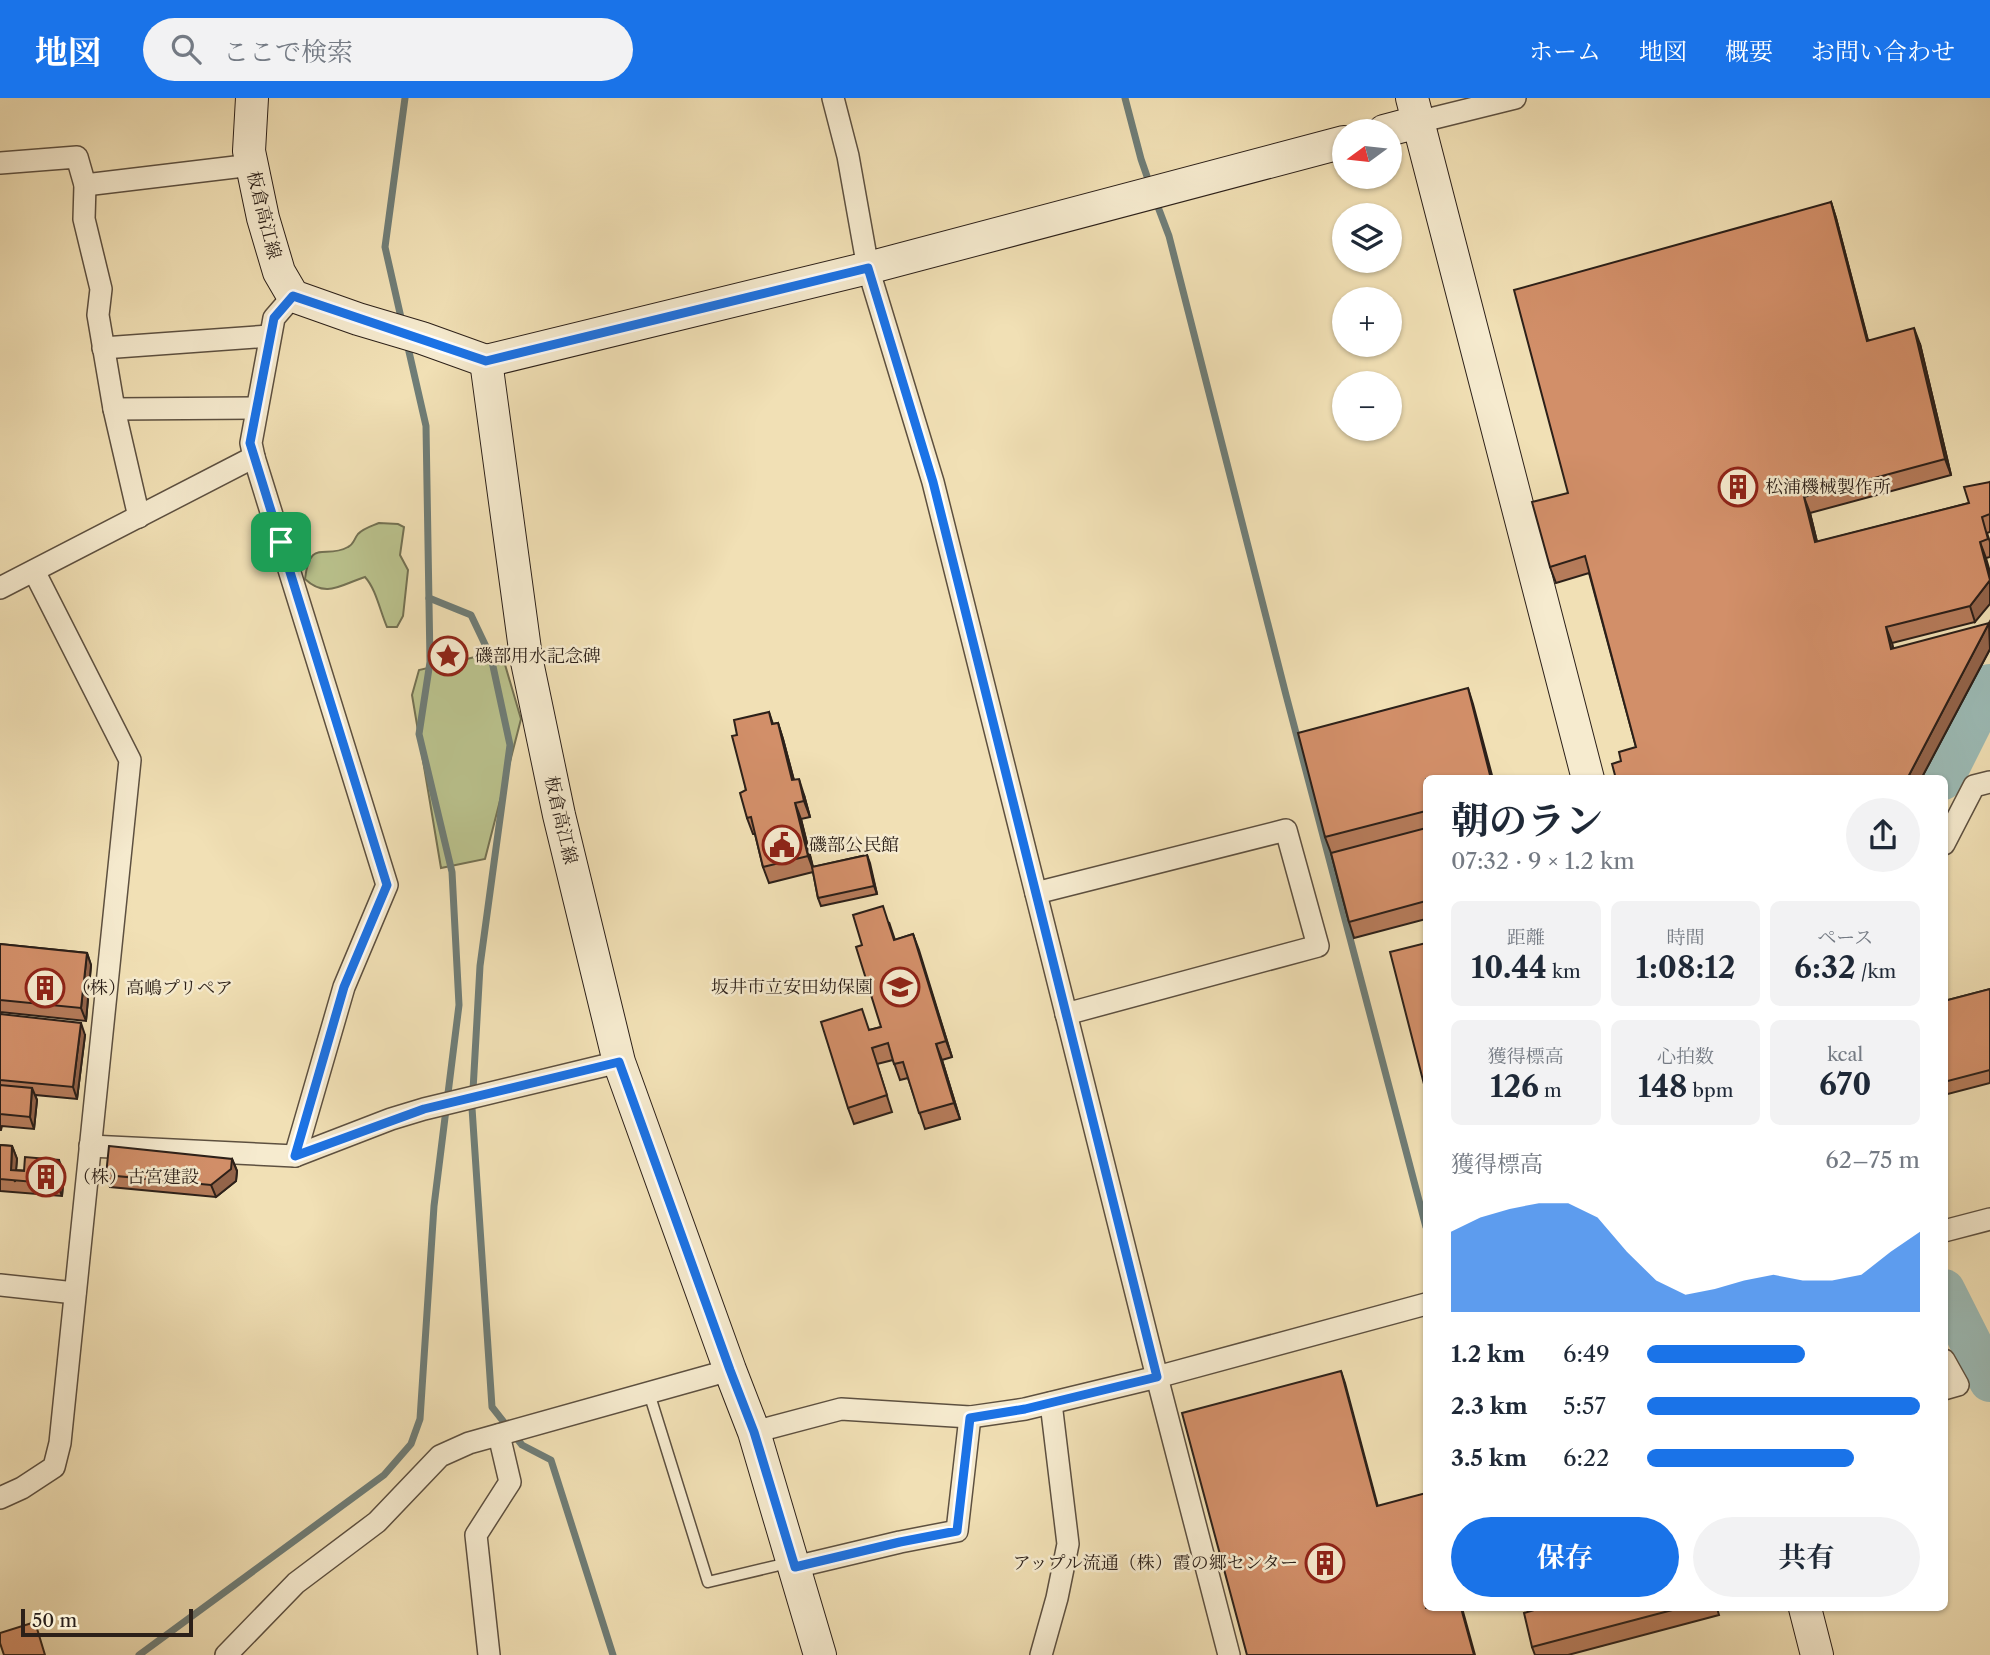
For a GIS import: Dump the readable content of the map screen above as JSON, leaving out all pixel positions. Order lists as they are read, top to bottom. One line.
{"streets":{"main road":["板倉高江線"]},"places":{"building":["松浦機械製作所","（株）高嶋プリペア","（株）古宮建設","アップル流通（株）霞の郷センター"],"place":["磯部用水記念碑"],"public building":["磯部公民館"],"school or university":["坂井市立安田幼保園"]},"scale_bar":"50 m","north":"left","page":{"header":"地図","search":"ここで検索","nav":["ホーム","地図","概要","お問い合わせ"],"map_buttons":["+","−"],"heading":["朝のラン","07:32 · 9 × 1.2 km"],"stats":[["距離","10.44 km"],["時間","1:08:12"],["ペース","6:32 /km"],["獲得標高","126 m"],["心拍数","148 bpm"],["kcal","670"]],"chart":["獲得標高","62–75 m"],"list":[{"name":"1.2 km","note":"6:49"},{"name":"2.3 km","note":"5:57"},{"name":"3.5 km","note":"6:22"}],"buttons":["保存","共有"],"scale":"50 m"}}
